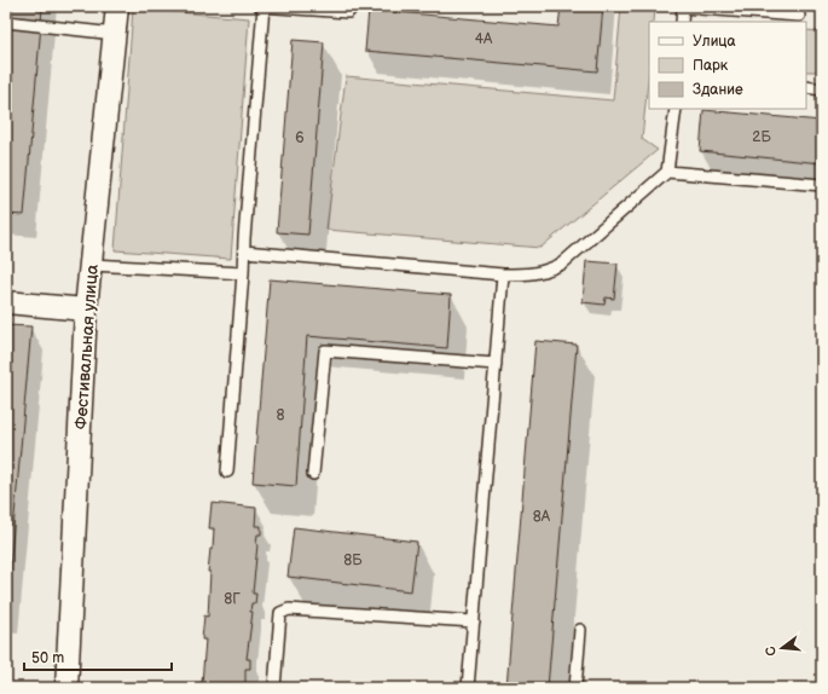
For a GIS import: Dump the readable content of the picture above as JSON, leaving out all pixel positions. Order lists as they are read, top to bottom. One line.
{"streets":{"street":["Фестивальная улица"]},"house_numbers":["4А","2Б","6","8","8А","8Б","8Г"],"legend":["Улица","Парк","Здание"],"scale_bar":"50 m","north":"left"}
